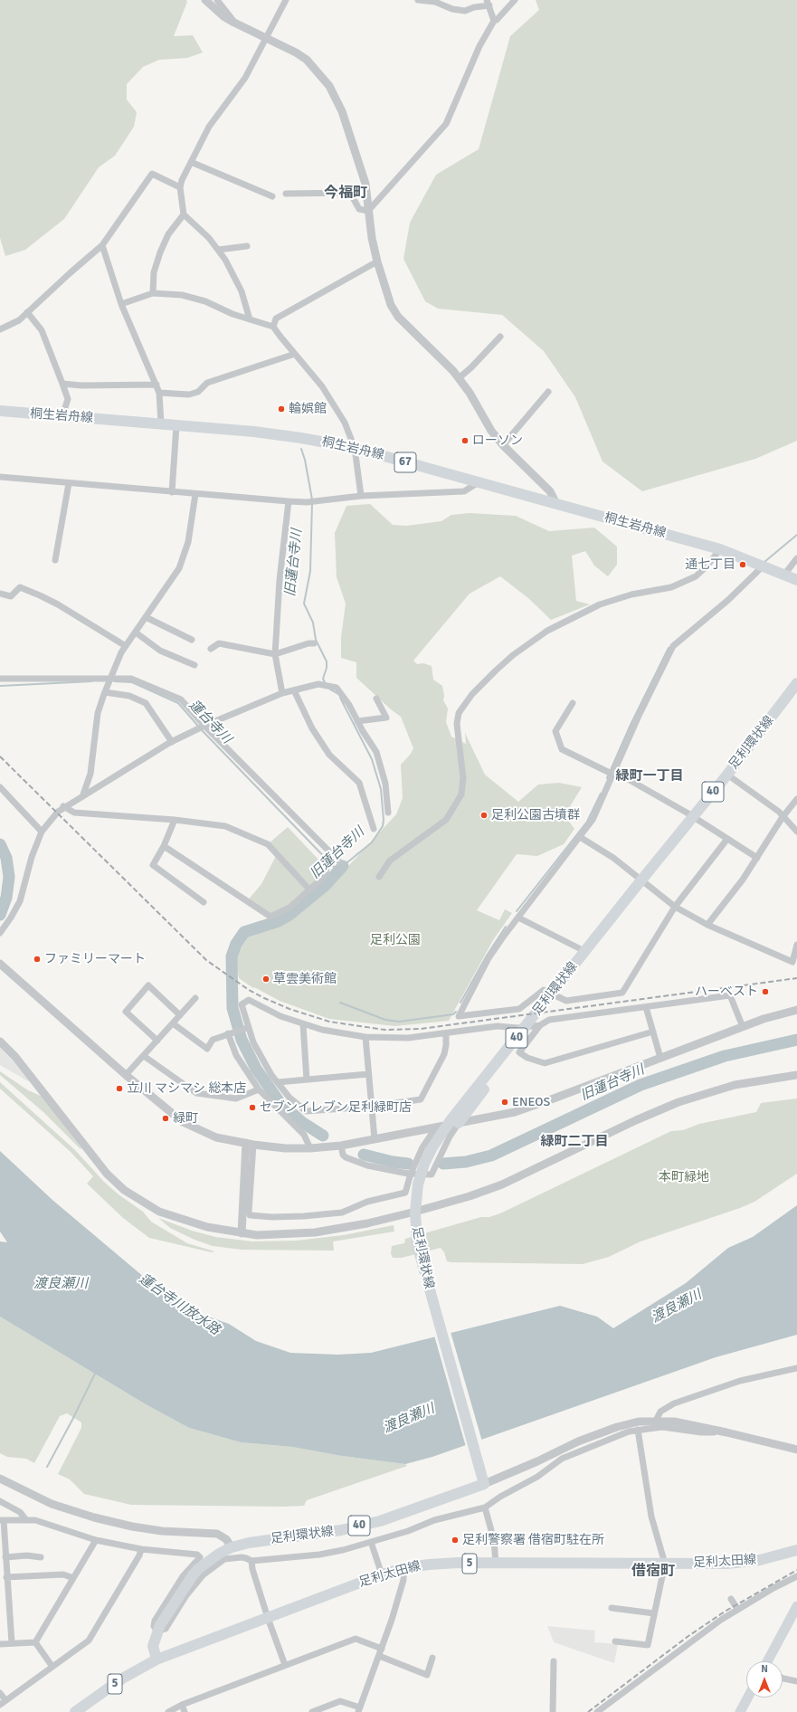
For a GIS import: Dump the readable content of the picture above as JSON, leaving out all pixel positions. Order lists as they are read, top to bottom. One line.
{"streets":{"main road":["桐生岩舟線","67","足利環状線","40","足利太田線","5"]},"crossings":[["足利環状線","足利太田線"]],"districts":["今福町","緑町一丁目","緑町二丁目","借宿町"],"water":["旧蓮台寺川","蓮台寺川","渡良瀬川","蓮台寺川放水路"],"parks":["足利公園","本町緑地"],"places":["輪娯館","ローソン","通七丁目","足利公園古墳群","ファミリーマート","草雲美術館","ハーベスト","立川 マシマシ 総本店","ENEOS","セブンイレブン足利緑町店","緑町","足利警察署 借宿町駐在所"],"north":"top"}
